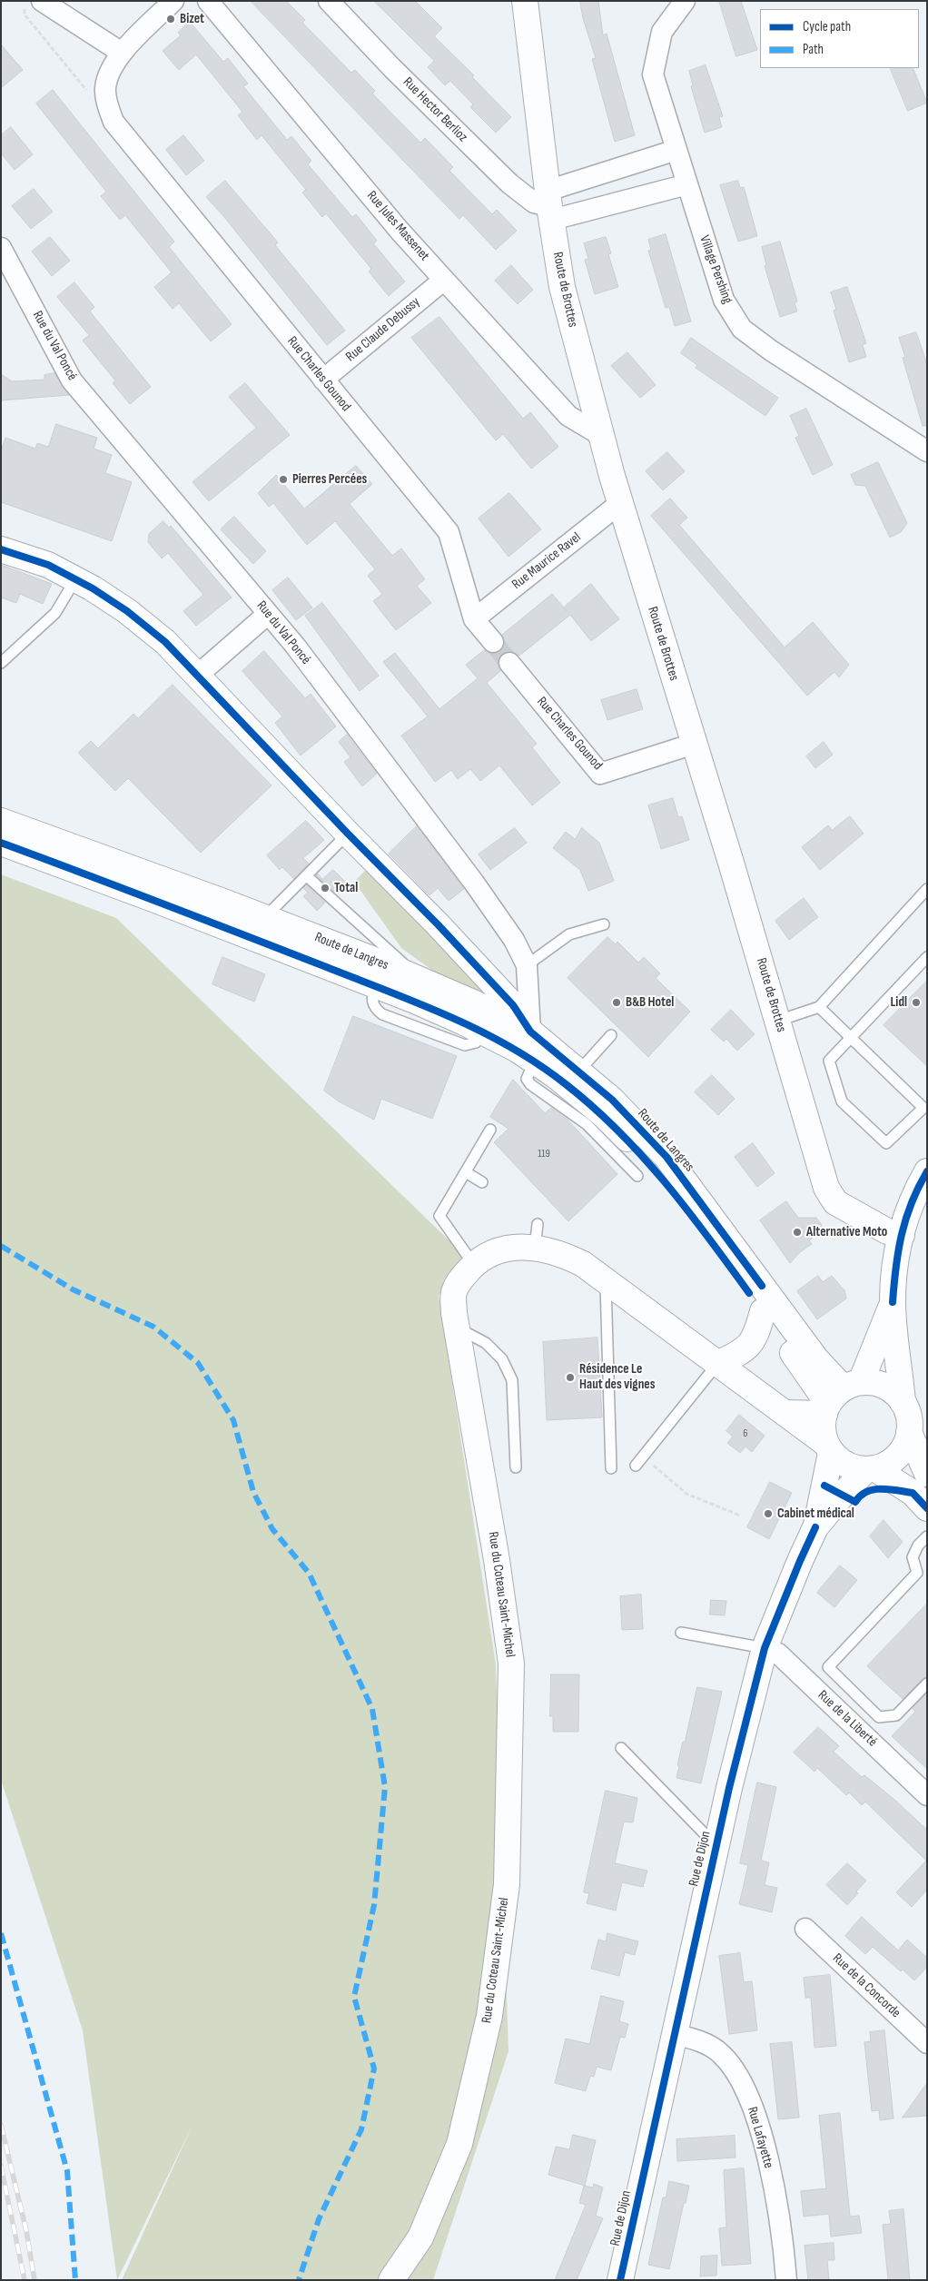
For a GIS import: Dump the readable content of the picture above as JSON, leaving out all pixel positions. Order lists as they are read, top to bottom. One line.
{"streets":{"street":["Rue Hector Berlioz","Rue Jules Massenet","Village Pershing","Route de Brottes","Rue Claude Debussy","Rue du Val Poncé","Rue Charles Gounod","Rue Maurice Ravel","Route de Langres","Rue du Coteau Saint-Michel","Rue de la Liberté","Rue de Dijon","Rue de la Concorde","Rue Lafayette"]},"crossings":[["Rue Hector Berlioz","Route de Brottes"],["Rue Jules Massenet","Route de Brottes"],["Rue Jules Massenet","Rue Claude Debussy"],["Route de Brottes","Rue Charles Gounod"],["Route de Brottes","Rue Maurice Ravel"],["Rue Claude Debussy","Rue Charles Gounod"],["Rue du Val Poncé","Route de Langres"],["Rue Charles Gounod","Rue Maurice Ravel"],["Route de Langres","Rue du Coteau Saint-Michel"],["Route de Langres","Rue de Dijon"],["Rue du Coteau Saint-Michel","Rue de Dijon"],["Rue de la Liberté","Rue de Dijon"],["Rue de Dijon","Rue Lafayette"]],"places":["Bizet","Pierres Percées","Total","B&B Hotel","Lidl","Alternative Moto","Résidence Le Haut des vignes","Cabinet médical"],"house_numbers":["119","6"],"legend":["Cycle path","Path"]}
